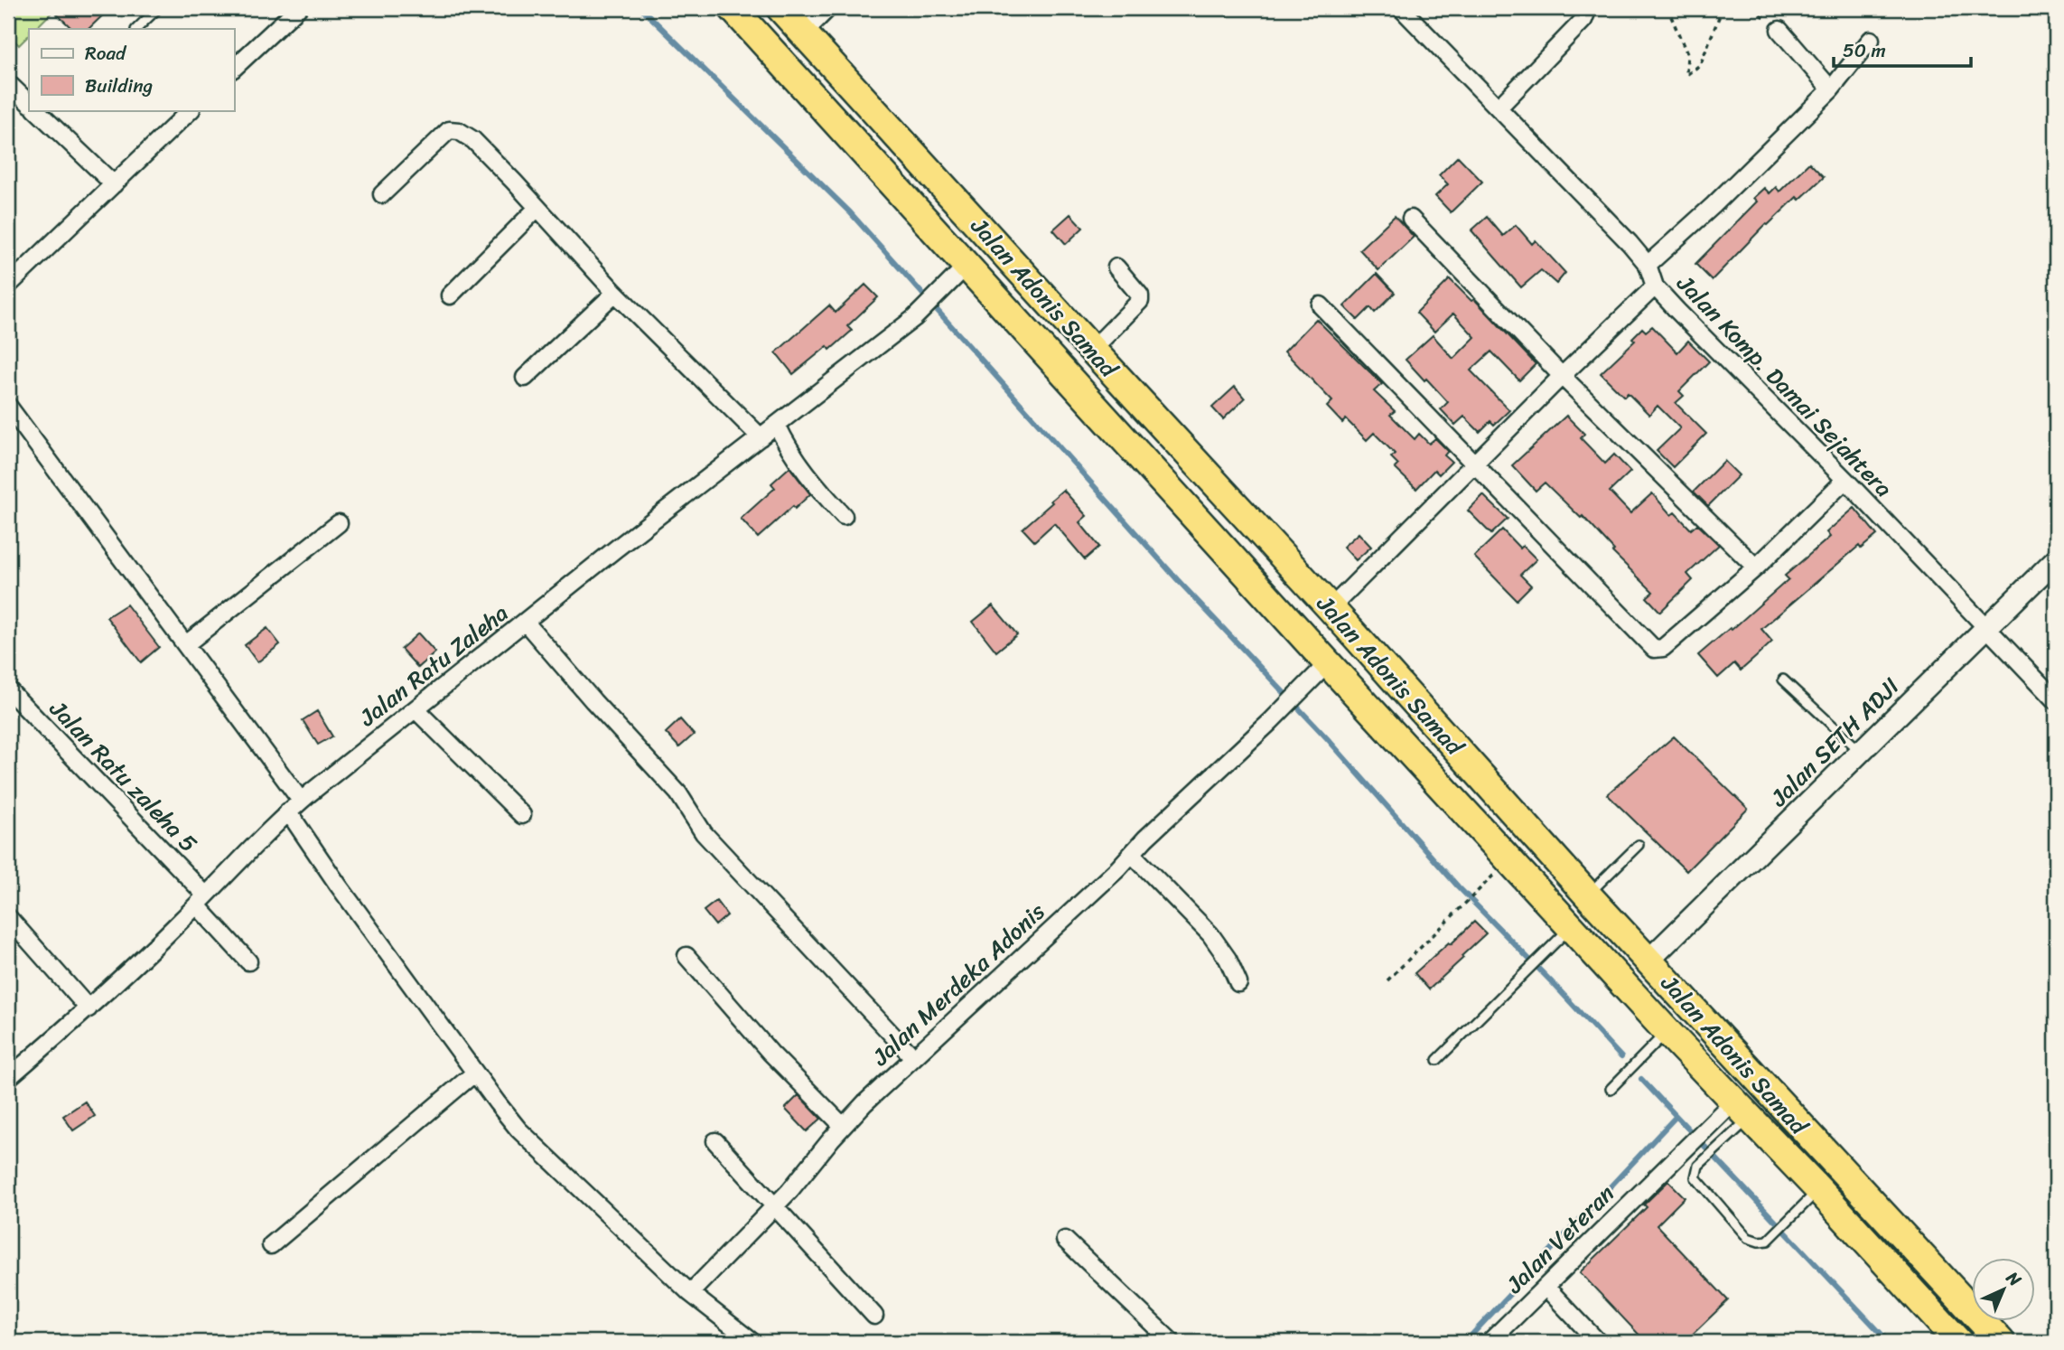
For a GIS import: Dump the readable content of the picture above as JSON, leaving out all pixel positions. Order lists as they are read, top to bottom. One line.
{"streets":{"highway":["Jalan Adonis Samad"],"street":["Jalan Komp. Damai Sejahtera","Jalan Ratu Zaleha","Jalan SETH ADJI","Jalan Ratu zaleha 5","Jalan Merdeka Adonis","Jalan Veteran"]},"crossings":[["Jalan Adonis Samad","Jalan Komp. Damai Sejahtera"],["Jalan Adonis Samad","Jalan SETH ADJI"],["Jalan Komp. Damai Sejahtera","Jalan SETH ADJI"],["Jalan Ratu Zaleha","Jalan Ratu zaleha 5"]],"legend":["Road","Building"],"scale_bar":"50 m","north":"top right"}
